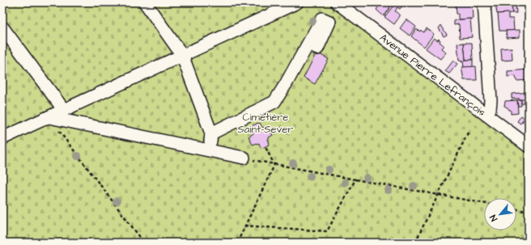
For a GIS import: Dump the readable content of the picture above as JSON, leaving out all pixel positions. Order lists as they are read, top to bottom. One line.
{"streets":{"street":["Avenue Pierre Lefrançois"]},"parks":["Cimetière Saint-Sever"],"north":"bottom left"}
